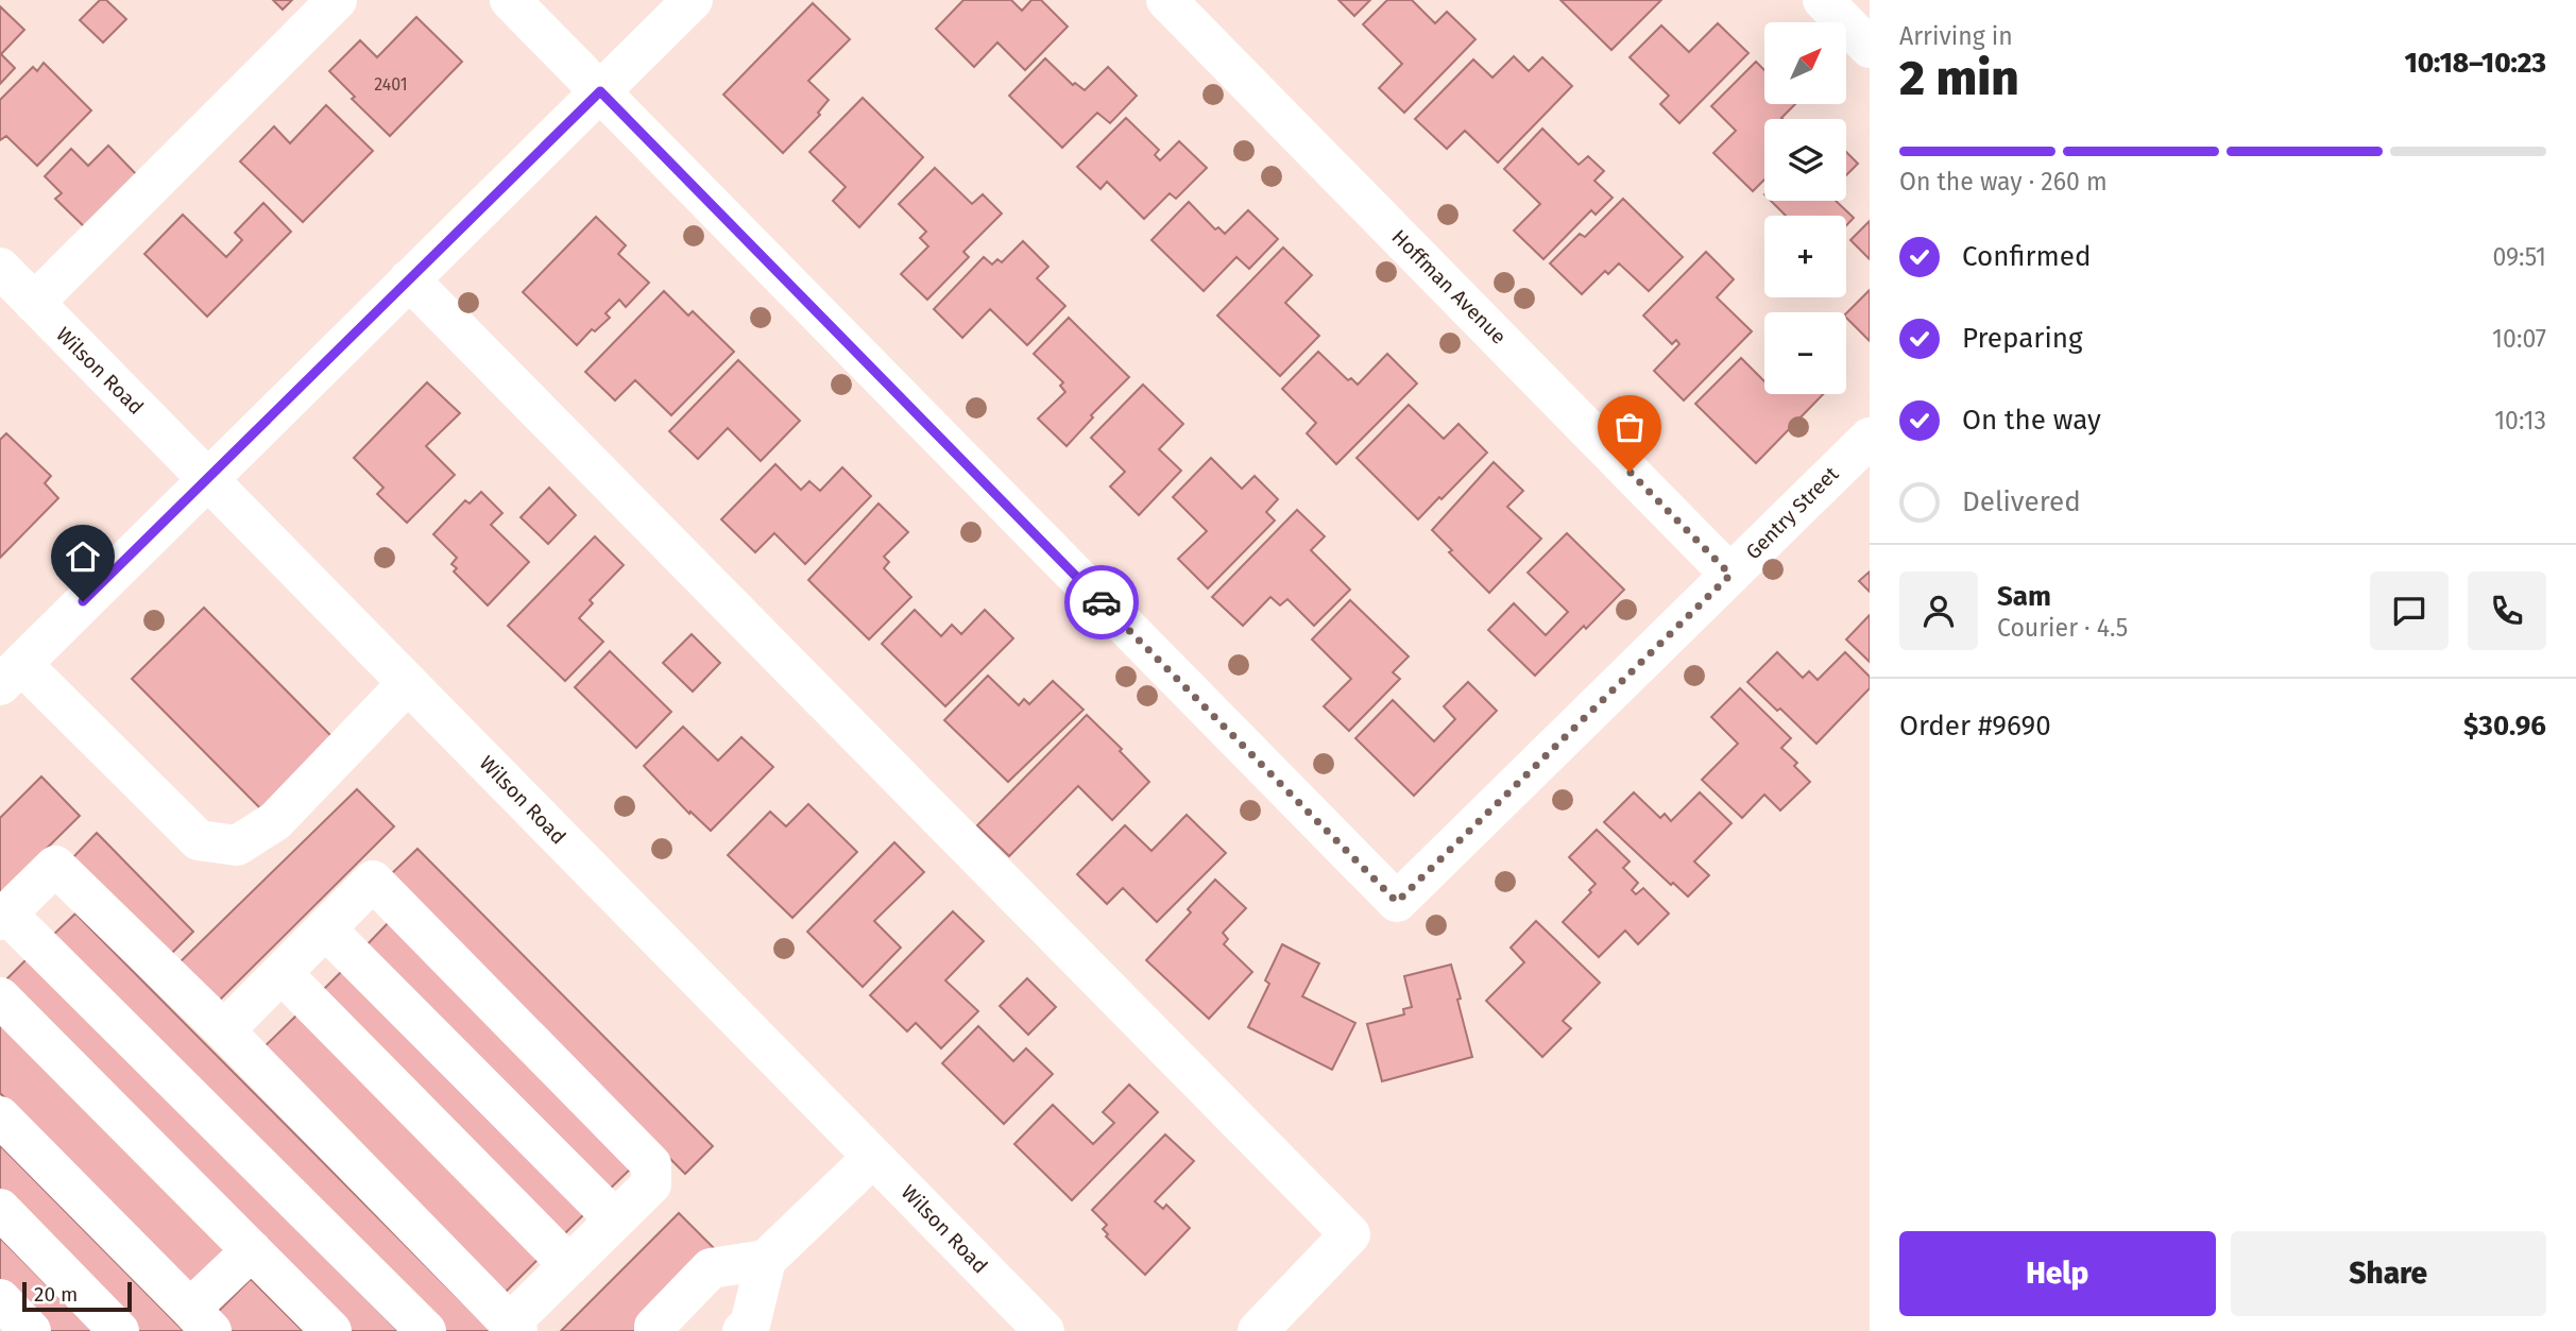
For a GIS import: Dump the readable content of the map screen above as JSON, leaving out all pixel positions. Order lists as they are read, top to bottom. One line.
{"streets":{"street":["Hoffman Avenue","Wilson Road","Gentry Street"]},"crossings":[["Hoffman Avenue","Gentry Street"]],"house_numbers":["2401"],"scale_bar":"20 m","north":"top right","page":{"heading":["2 min","Arriving in","10:18–10:23"],"panel":["Sam","Courier · 4.5","Order #9690","$30.96"],"map_buttons":["+","−"],"bar":"On the way · 260 m","list":[["Confirmed","09:51"],["Preparing","10:07"],["On the way","10:13"],"Delivered"],"buttons":["Help","Share"],"scale":"20 m"}}
